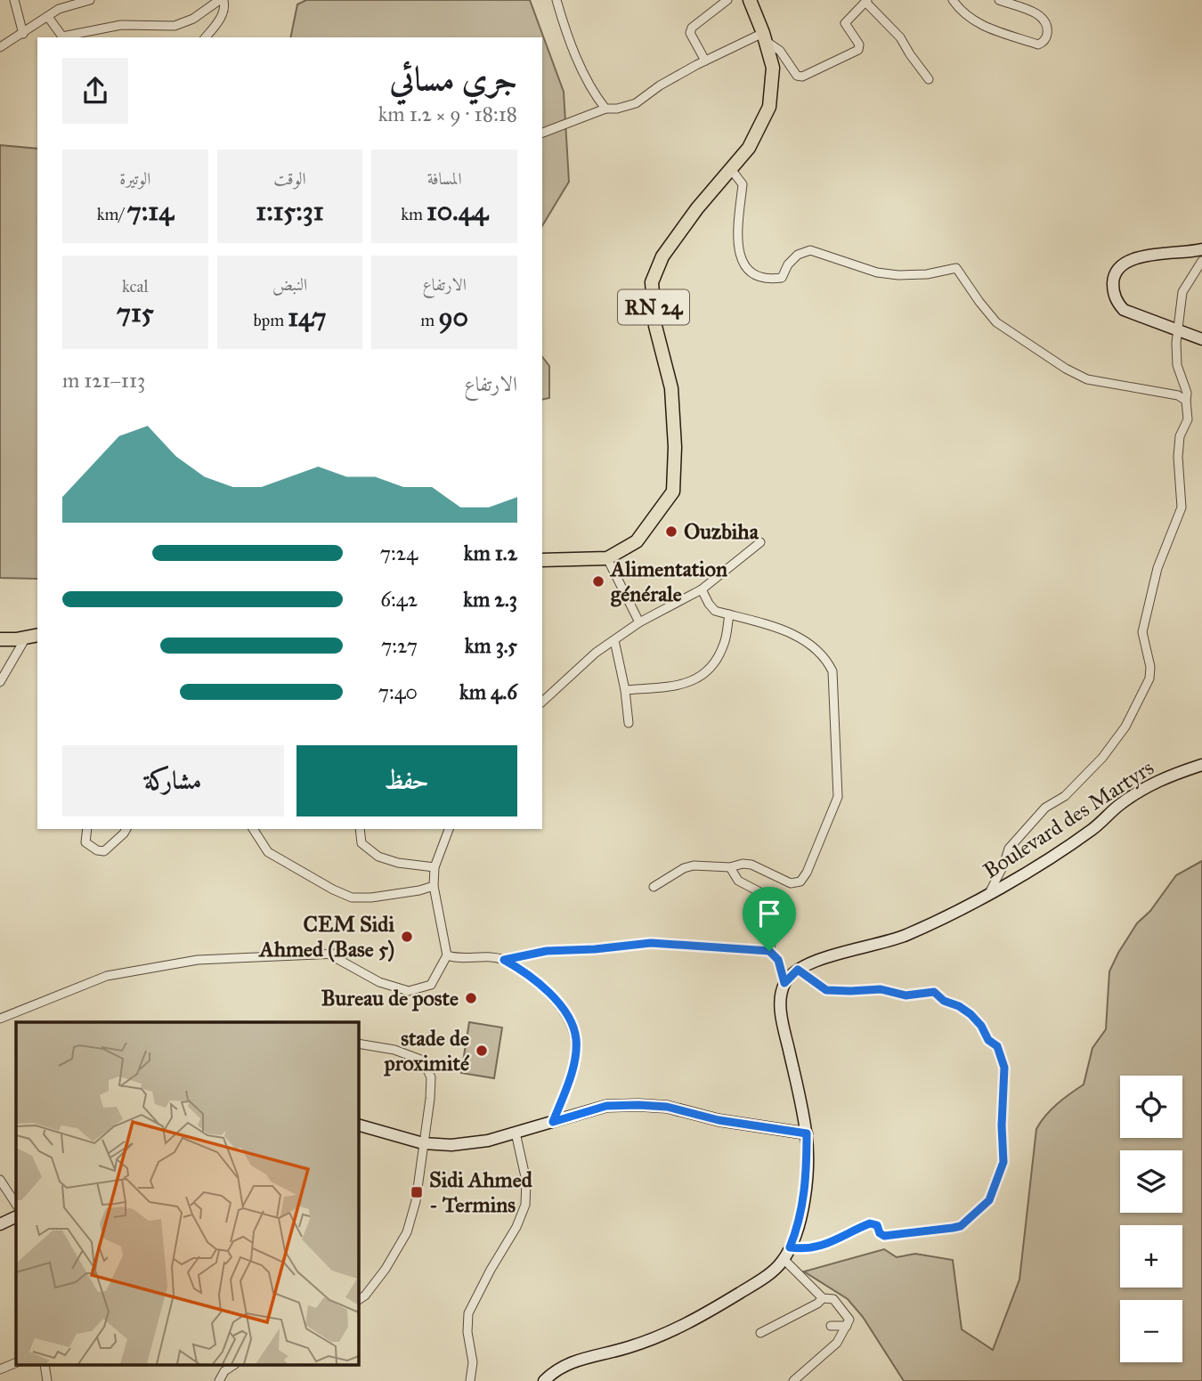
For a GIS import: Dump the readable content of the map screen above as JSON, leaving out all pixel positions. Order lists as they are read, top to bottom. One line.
{"streets":{"main road":["RN 24","Boulevard des Martyrs"]},"places":{"other":["Ouzbiha","Alimentation générale","CEM Sidi Ahmed (Base 5)","Bureau de poste","stade de proximité"],"transit":["Sidi Ahmed - Termins"]},"page":{"heading":["جري مسائي","18:18 · 9 × 1.2 km"],"stats":[["المسافة","10.44 km"],["الوقت","1:15:31"],["الوتيرة","7:14 /km"],["الارتفاع","90 m"],["النبض","147 bpm"],["kcal","715"]],"chart":["الارتفاع","113–121 m"],"list":[{"name":"1.2 km","note":"7:24"},{"name":"2.3 km","note":"6:42"},{"name":"3.5 km","note":"7:27"},{"name":"4.6 km","note":"7:40"}],"buttons":["حفظ","مشاركة"],"map_buttons":["+","−"]}}
